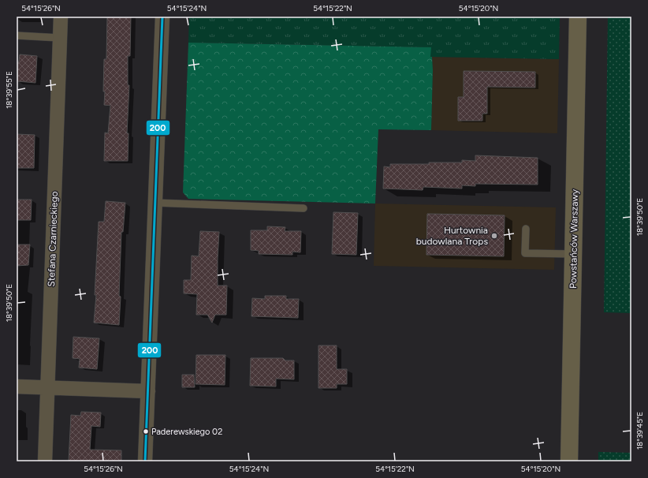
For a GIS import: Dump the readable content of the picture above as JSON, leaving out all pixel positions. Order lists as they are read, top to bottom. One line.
{"streets":{"main road":["Powstańców Warszawy"],"street":["Stefana Czarnieckiego"]},"places":["Hurtownia budowlana Trops","Paderewskiego 02"],"lines":["transit line 200"],"coordinates":["54°15'26\"N","54°15'24\"N","54°15'22\"N","54°15'20\"N","18°39'55\"E","18°39'50\"E","18°39'45\"E"]}
